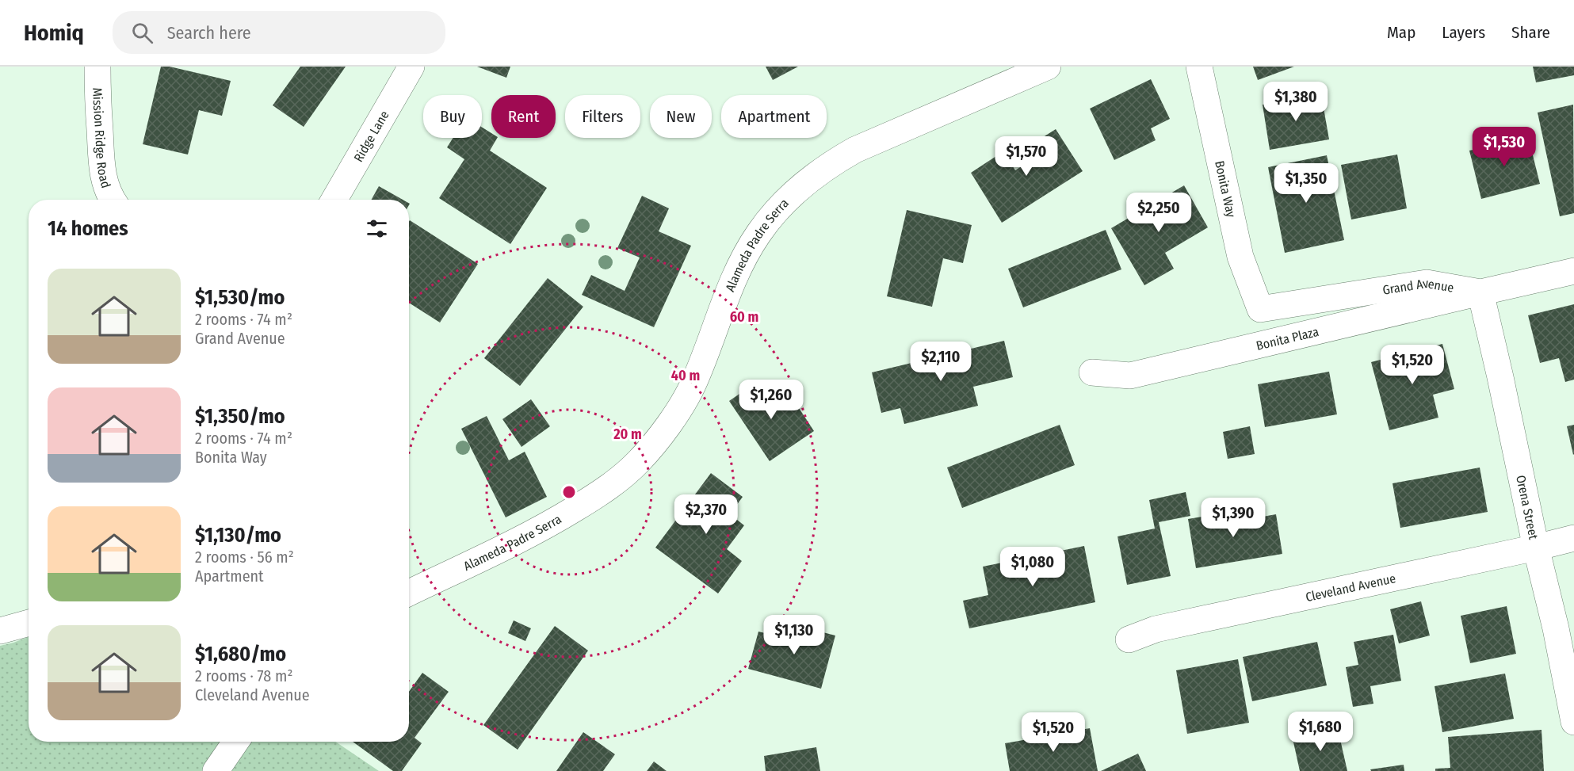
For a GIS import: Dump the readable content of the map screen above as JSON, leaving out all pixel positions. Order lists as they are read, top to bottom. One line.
{"streets":{"street":["Ridge Lane","Mission Ridge Road","Bonita Way","Alameda Padre Serra","Grand Avenue","Bonita Plaza","Orena Street","Cleveland Avenue"]},"crossings":[["Bonita Way","Grand Avenue"],["Grand Avenue","Bonita Plaza"],["Grand Avenue","Orena Street"],["Bonita Plaza","Orena Street"],["Orena Street","Cleveland Avenue"]],"page":{"header":"Homiq","search":"Search here","nav":["Map","Layers","Share"],"price":["$1,380","$1,530","$1,570","$1,350","$2,250","$2,110","$1,520","$1,260","$2,370","$1,390","$1,080","$1,130","$1,680","$1,520"],"chip":["Buy","Rent","Filters","New","Apartment"],"heading":"14 homes","list":[{"name":"$1,530/mo","note":"2 rooms · 74 m² · Grand Avenue"},{"name":"$1,350/mo","note":"2 rooms · 74 m² · Bonita Way"},{"name":"$1,130/mo","note":"2 rooms · 56 m² · Apartment"},{"name":"$1,680/mo","note":"2 rooms · 78 m² · Cleveland Avenue"}]},"rings":["60 m","40 m","20 m"]}
